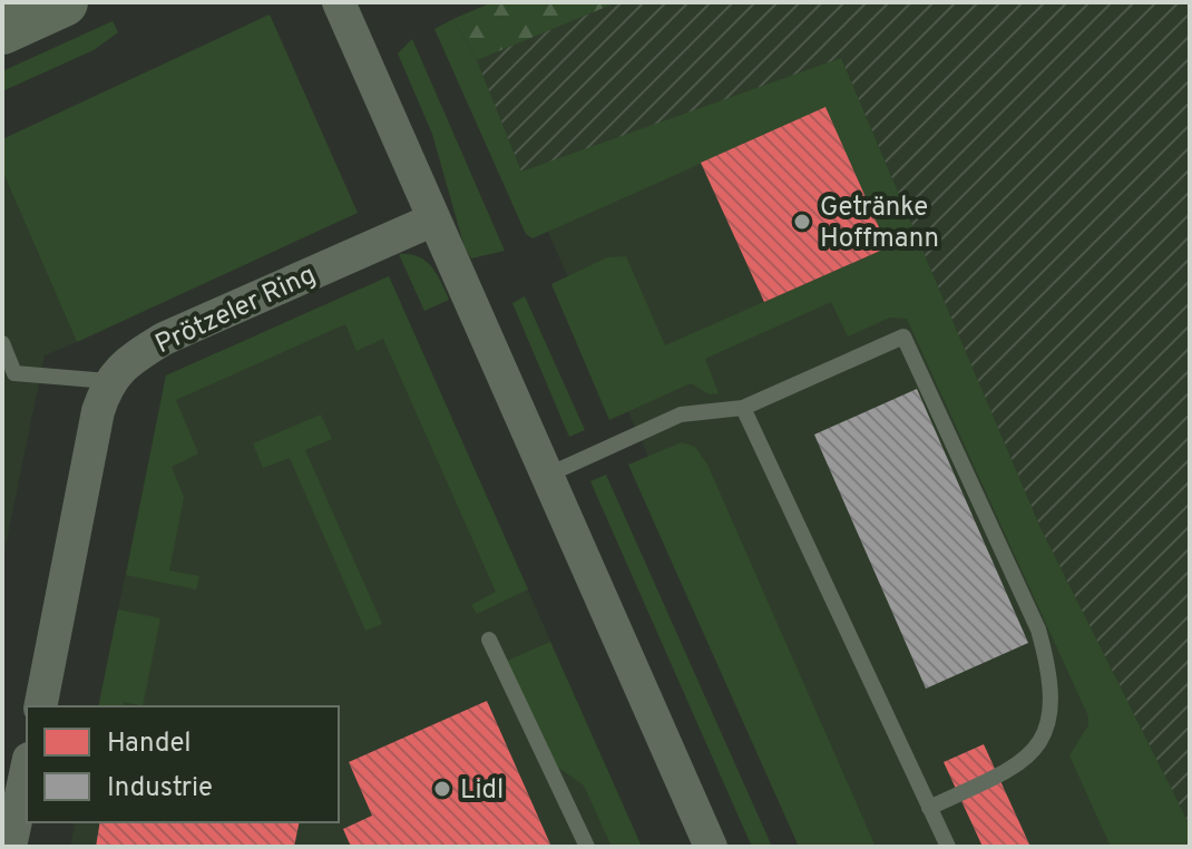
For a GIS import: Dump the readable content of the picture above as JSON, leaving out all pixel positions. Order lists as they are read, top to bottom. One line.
{"streets":{"street":["Prötzeler Ring"]},"places":["Getränke Hoffmann","Lidl"],"legend":["Handel","Industrie"]}
